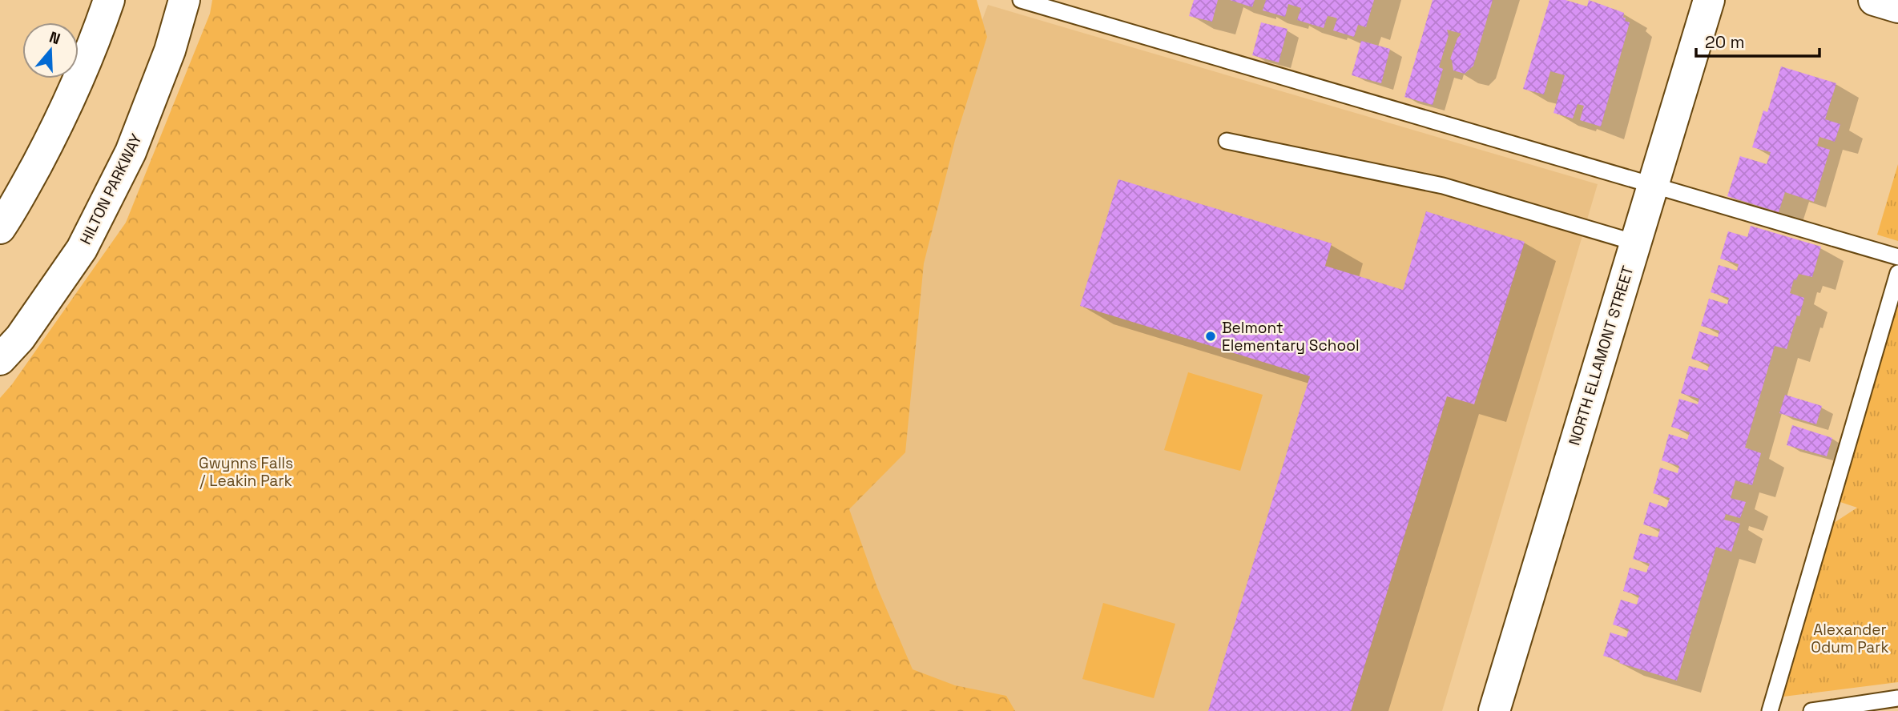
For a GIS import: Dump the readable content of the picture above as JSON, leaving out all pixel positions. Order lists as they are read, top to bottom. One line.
{"streets":{"street":["HILTON PARKWAY","NORTH ELLAMONT STREET"]},"parks":["Gwynns Falls / Leakin Park","Alexander Odum Park"],"places":["Belmont Elementary School"],"scale_bar":"20 m","north":"top"}
